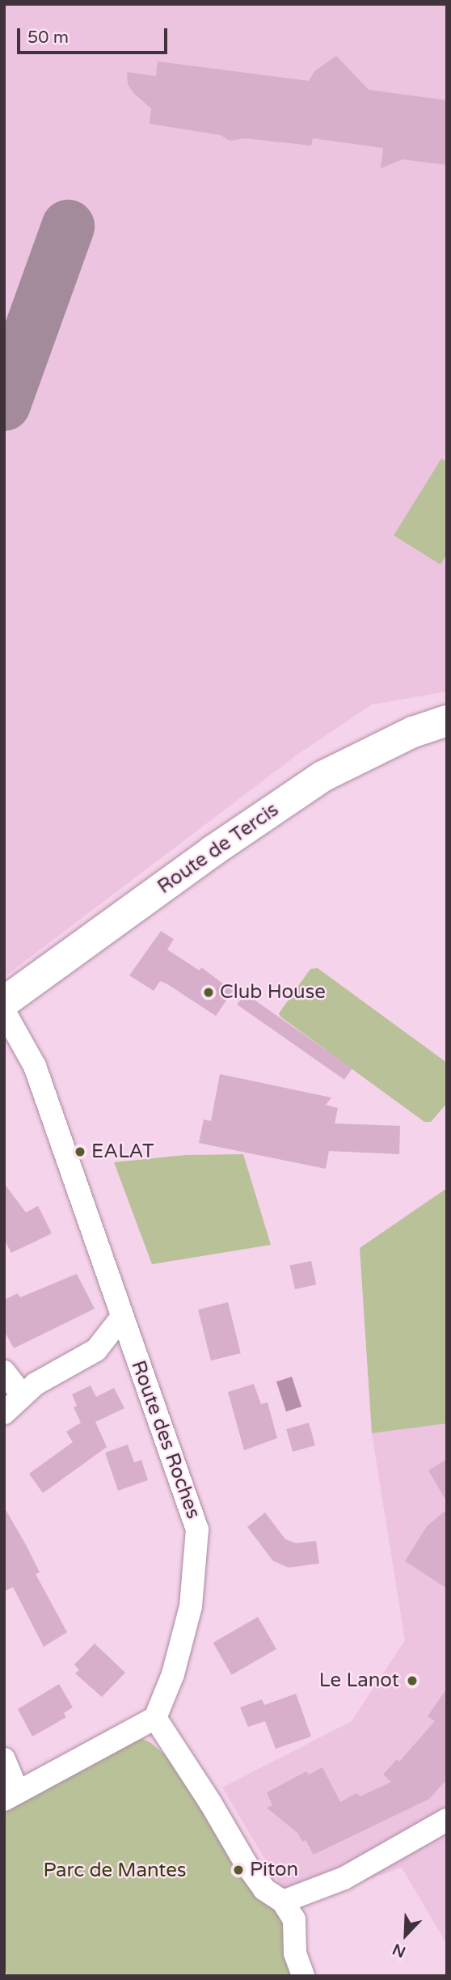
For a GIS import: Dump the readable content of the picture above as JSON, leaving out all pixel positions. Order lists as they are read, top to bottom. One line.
{"streets":{"main road":["Route de Tercis"],"street":["Route des Roches"]},"parks":["Parc de Mantes"],"places":["Club House","EALAT","Le Lanot","Piton"],"scale_bar":"50 m","north":"bottom left"}
